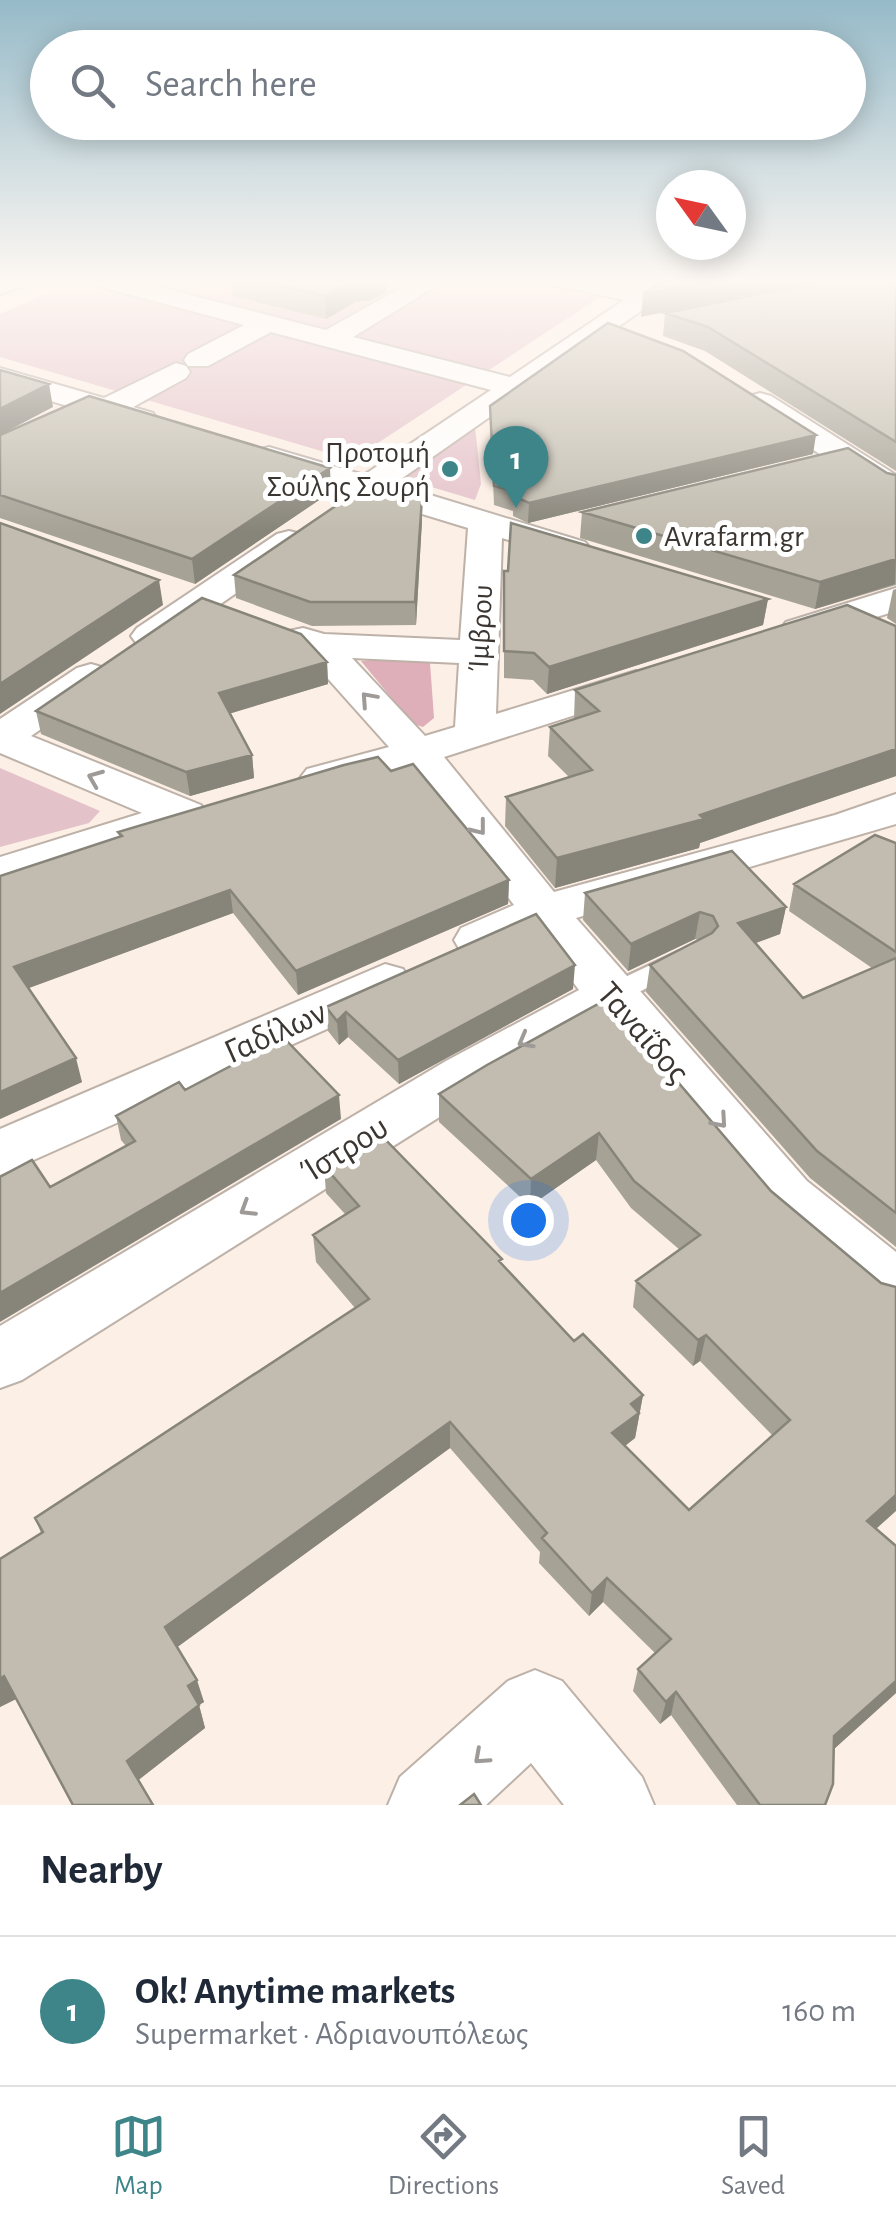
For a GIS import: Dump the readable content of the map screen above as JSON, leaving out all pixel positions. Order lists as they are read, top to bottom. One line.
{"streets":{"street":["Ίμβρου","Γαδίλων","Ταναΐδος","Ίστρου"]},"crossings":[["Γαδίλων","Ταναΐδος"],["Ταναΐδος","Ίστρου"]],"one_way":["Ίστρου"],"places":["Προτομή Σούλης Σουρή","Avrafarm.gr"],"north":"top left","page":{"search":"Search here","pins":"1","heading":"Nearby","list":[{"mark":"1","name":"Ok! Anytime markets","note":"Supermarket · Αδριανουπόλεως","value":"160 m"}],"nav":["Map","Directions","Saved"]}}
